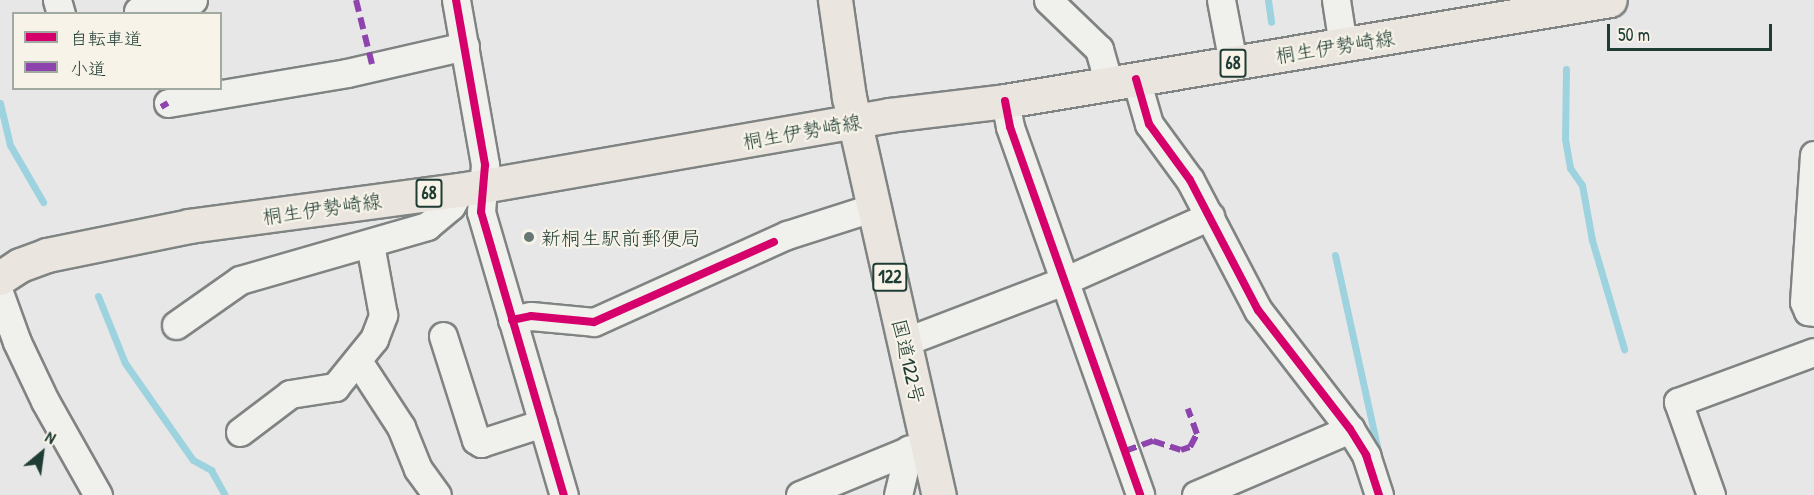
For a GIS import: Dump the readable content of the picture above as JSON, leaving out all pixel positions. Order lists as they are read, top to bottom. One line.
{"streets":{"main road":["桐生伊勢崎線","68","122","国道122号"]},"crossings":[["桐生伊勢崎線","122"],["桐生伊勢崎線","国道122号"],["122","国道122号"]],"places":["新桐生駅前郵便局"],"legend":["自転車道","小道"],"scale_bar":"50 m","north":"top right"}
